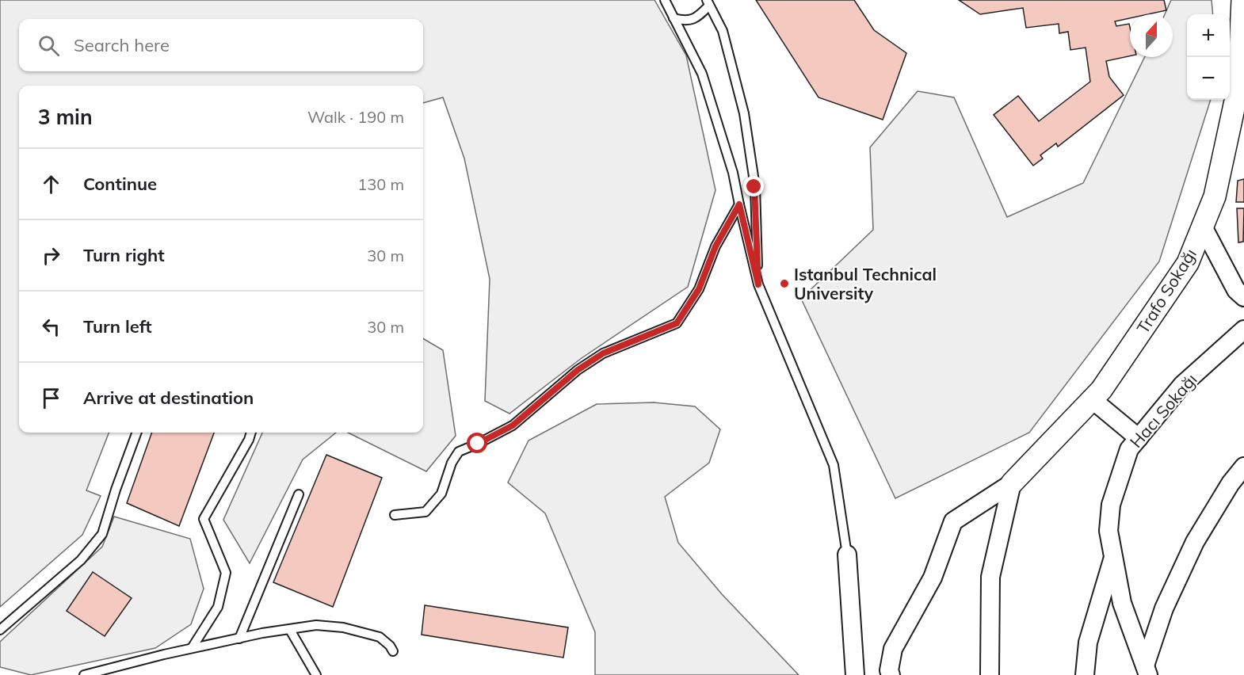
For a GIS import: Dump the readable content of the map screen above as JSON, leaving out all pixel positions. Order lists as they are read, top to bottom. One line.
{"streets":{"street":["Trafo Sokağı","Hacı Sokağı"]},"places":["Istanbul Technical University"],"north":"top","page":{"map_buttons":["+","−"],"search":"Search here","heading":["3 min","Walk · 190 m"],"list":[["Continue","130 m"],["Turn right","30 m"],["Turn left","30 m"],"Arrive at destination"]}}
